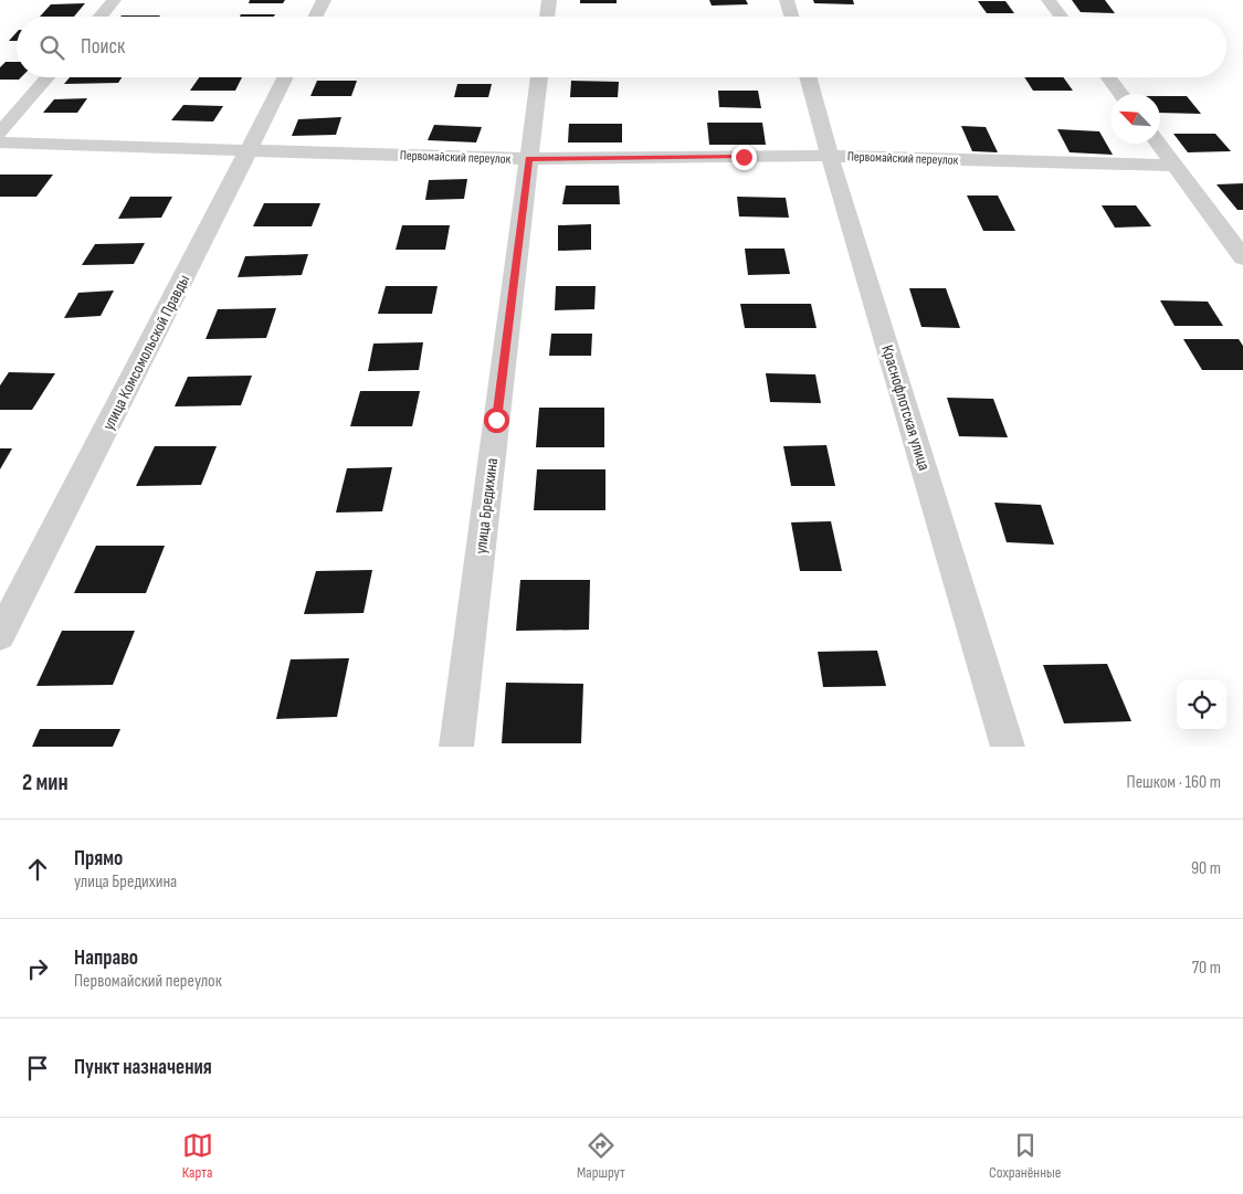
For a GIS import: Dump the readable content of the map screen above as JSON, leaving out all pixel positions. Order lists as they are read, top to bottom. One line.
{"streets":{"street":["Первомайский переулок","улица Комсомольской Правды","Краснофлотская улица","улица Бредихина"]},"crossings":[["Первомайский переулок","улица Комсомольской Правды"],["Первомайский переулок","Краснофлотская улица"],["Первомайский переулок","улица Бредихина"]],"north":"top left","page":{"search":"Поиск","heading":["2 мин","Пешком · 160 m"],"list":[["Прямо","улица Бредихина","90 m"],["Направо","Первомайский переулок","70 m"],"Пункт назначения"],"nav":["Карта","Маршрут","Сохранённые"]}}
